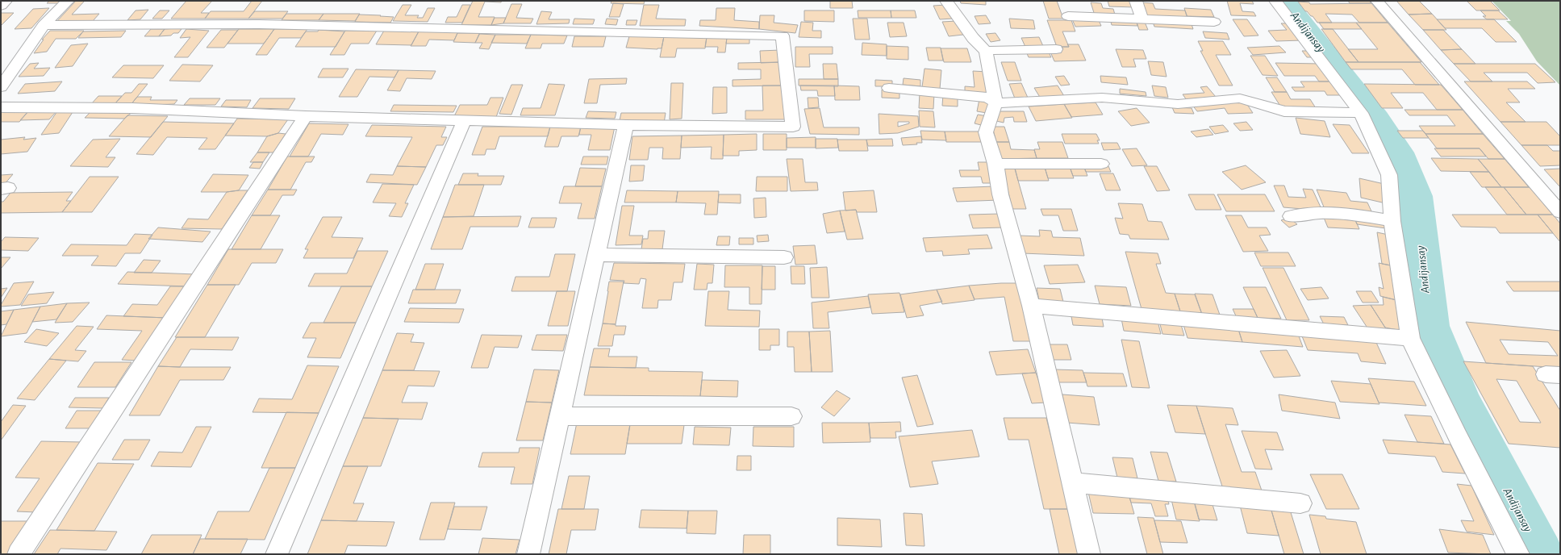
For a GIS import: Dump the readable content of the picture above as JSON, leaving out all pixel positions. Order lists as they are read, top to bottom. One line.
{"water":["Andijansay"]}
